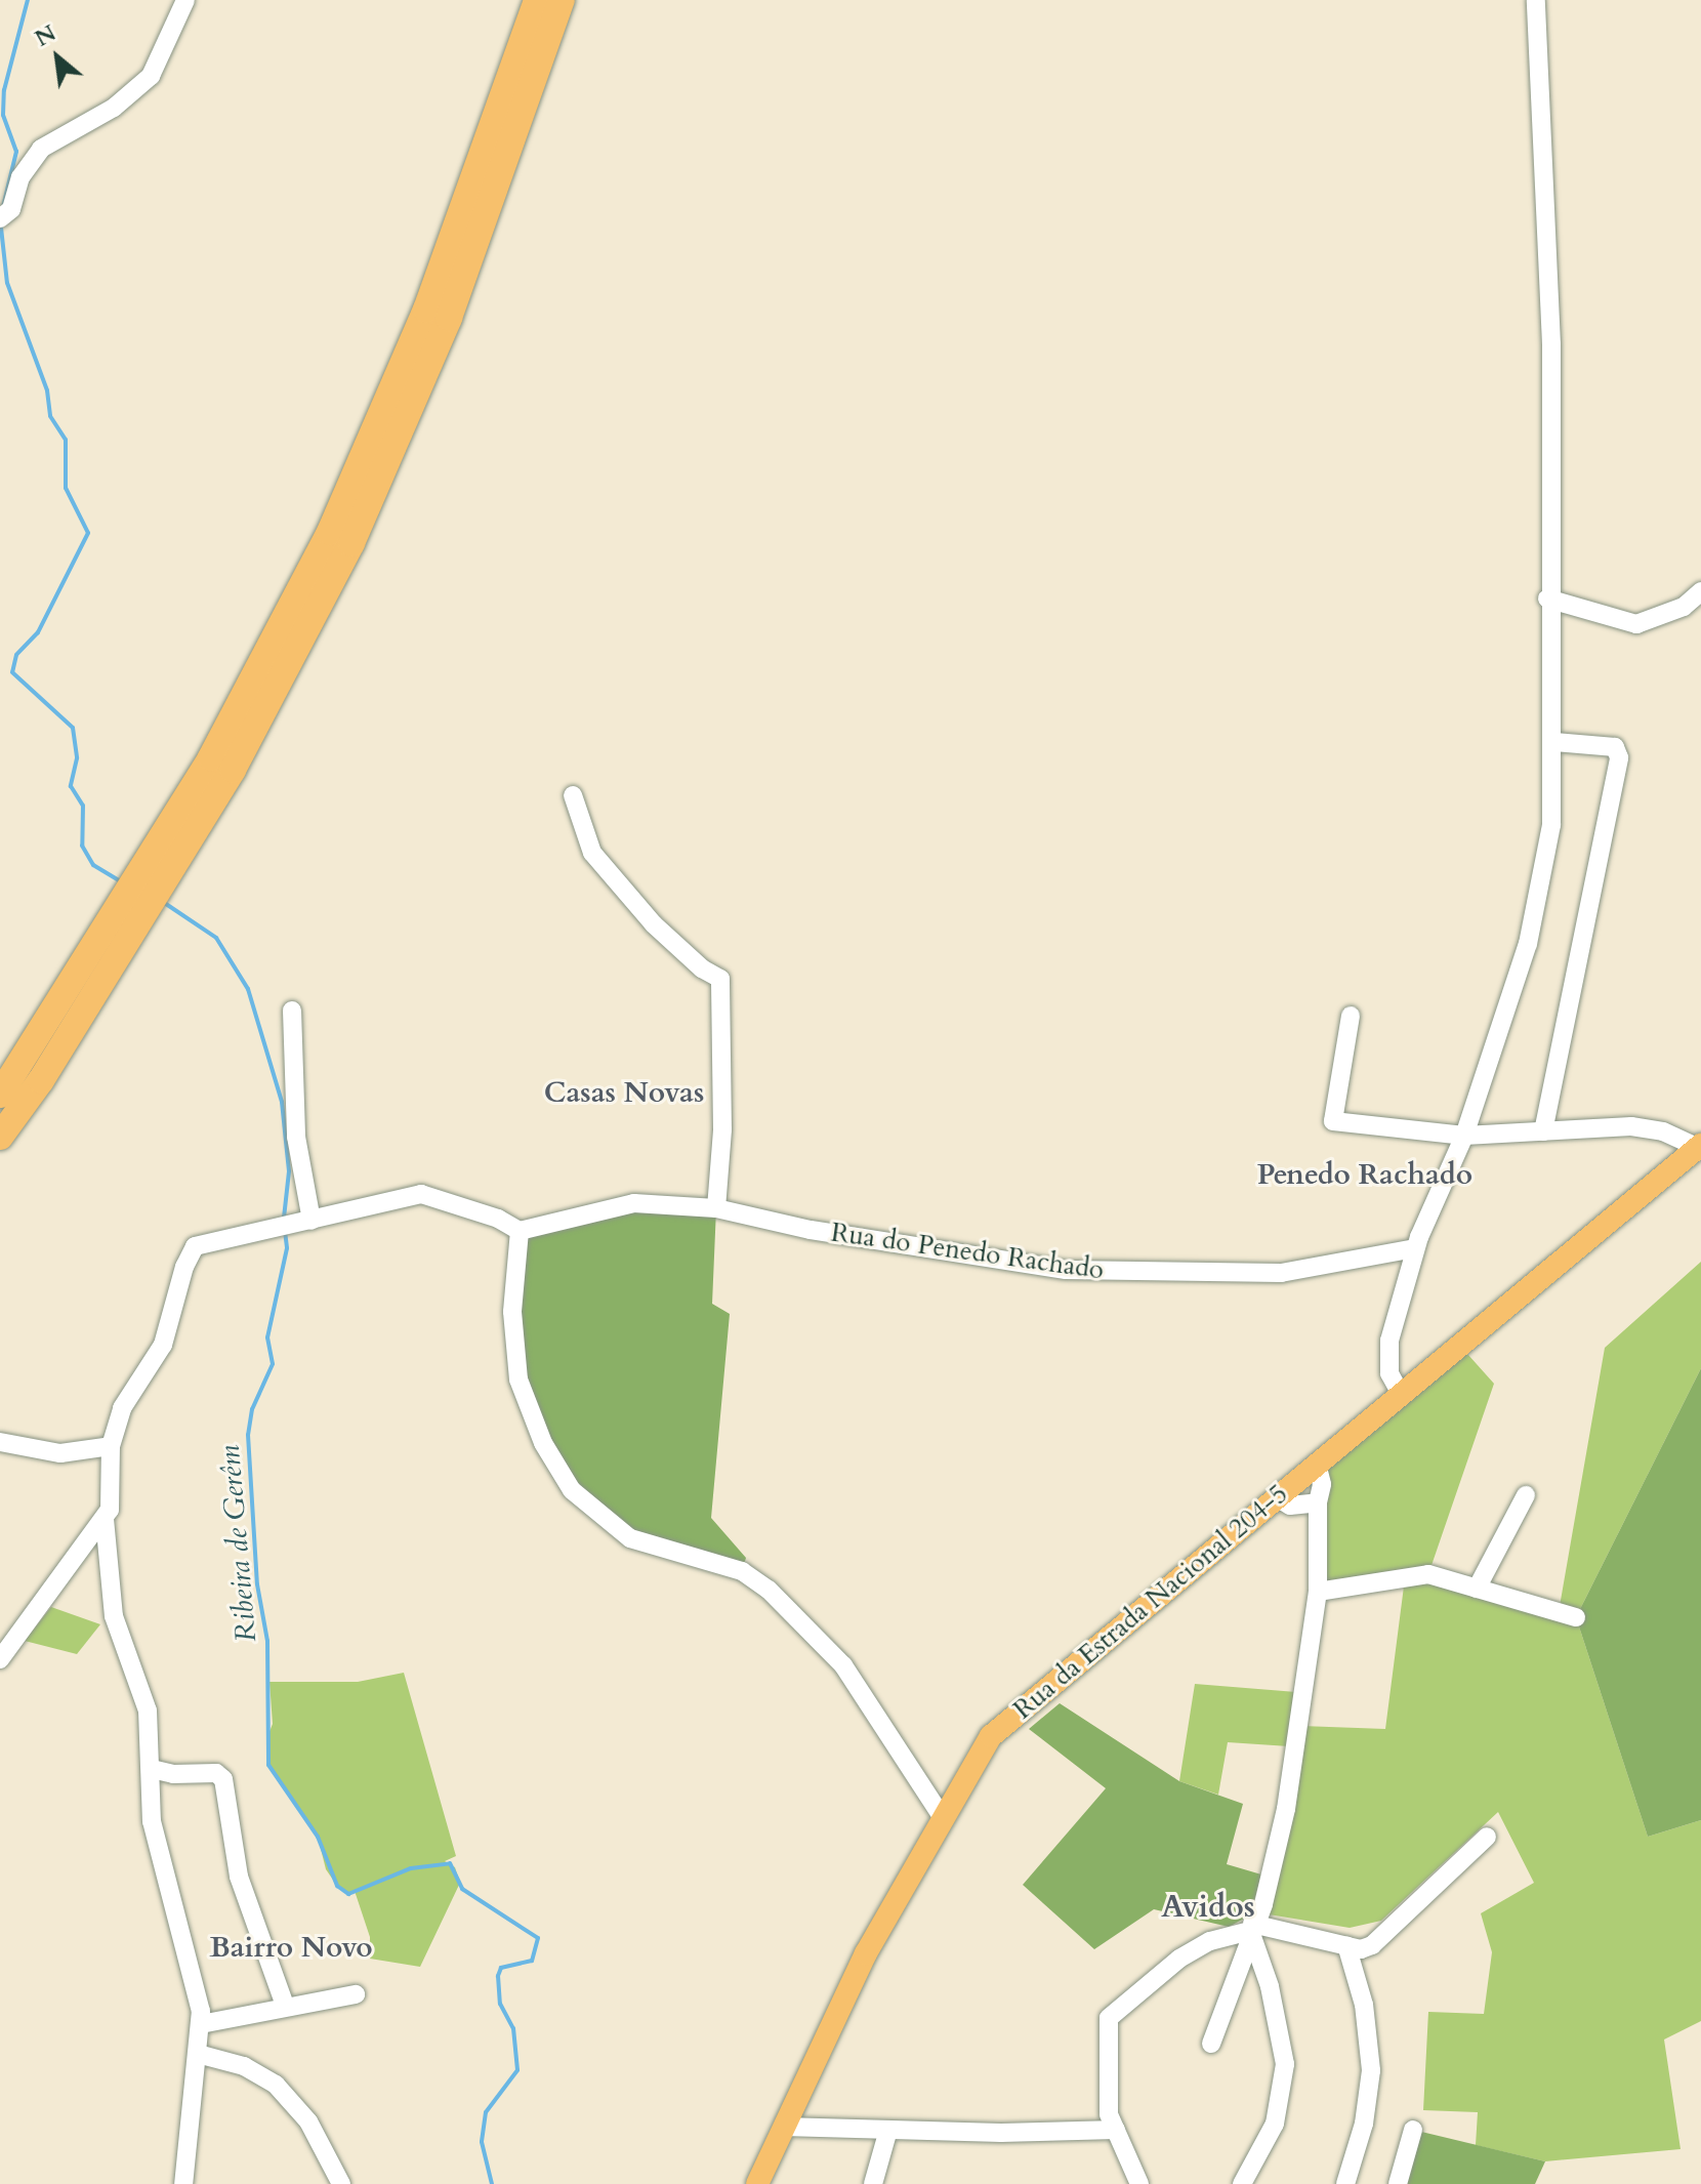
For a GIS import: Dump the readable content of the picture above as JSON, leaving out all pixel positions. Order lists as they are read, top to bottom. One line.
{"streets":{"main road":["Rua da Estrada Nacional 204-5"],"street":["Rua do Penedo Rachado"]},"districts":["Casas Novas","Penedo Rachado","Avidos","Bairro Novo"],"water":["Ribeira de Gerêm"],"north":"top left"}
